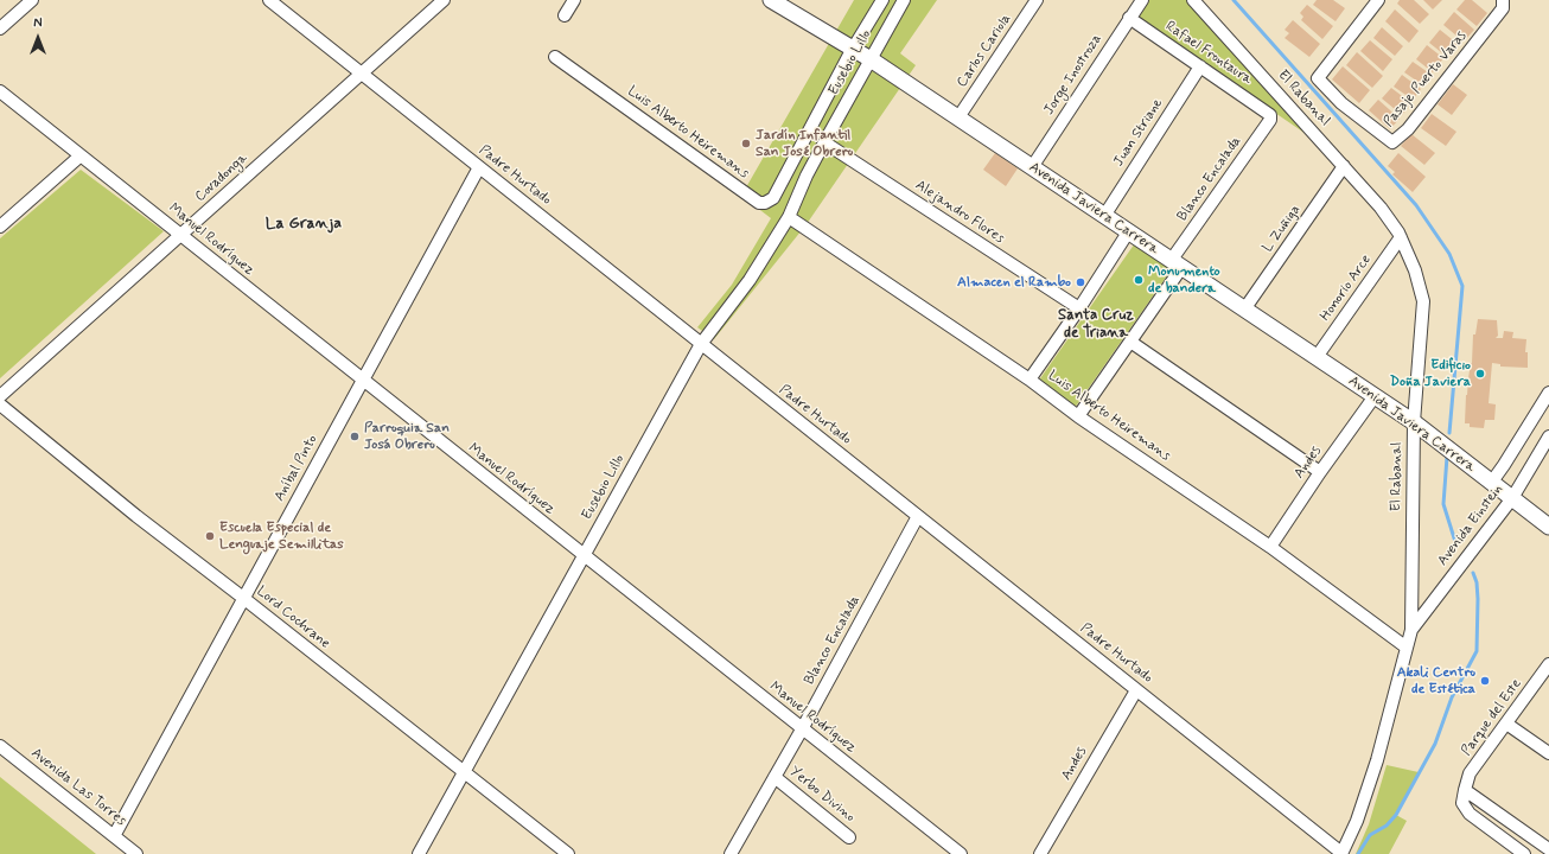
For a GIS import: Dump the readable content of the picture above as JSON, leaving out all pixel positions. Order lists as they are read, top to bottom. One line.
{"streets":{"main road":["Avenida Javiera Carrera"],"street":["Carlos Cariola","Rafael Frontaura","Eusebio Lillo","Jorge Inostroza","Pasaje Puerto Varas","El Rabanal","Luis Alberto Heiremans","Juan Striane","Padre Hurtado","Covadonga","Blanco Encalada","Alejandro Flores","L Zuñiga","Manuel Rodríguez","Honorio Arce","Andes","Aníbal Pinto","Avenida Einstein","Lord Cochrane","Parque del Este","Avenida Las Torres","Yerbo Divino"]},"crossings":[["Carlos Cariola","Avenida Javiera Carrera"],["Rafael Frontaura","Jorge Inostroza"],["Rafael Frontaura","Juan Striane"],["Rafael Frontaura","Blanco Encalada"],["Eusebio Lillo","Luis Alberto Heiremans"],["Eusebio Lillo","Padre Hurtado"],["Eusebio Lillo","Avenida Javiera Carrera"],["Eusebio Lillo","Alejandro Flores"],["Eusebio Lillo","Manuel Rodríguez"],["Eusebio Lillo","Lord Cochrane"],["Jorge Inostroza","Avenida Javiera Carrera"],["El Rabanal","Luis Alberto Heiremans"],["El Rabanal","Padre Hurtado"],["El Rabanal","Avenida Javiera Carrera"],["El Rabanal","L Zuñiga"],["El Rabanal","Honorio Arce"],["El Rabanal","Avenida Einstein"],["Luis Alberto Heiremans","Blanco Encalada"],["Luis Alberto Heiremans","Andes"],["Juan Striane","Avenida Javiera Carrera"],["Padre Hurtado","Covadonga"],["Padre Hurtado","Blanco Encalada"],["Padre Hurtado","Andes"],["Padre Hurtado","Aníbal Pinto"],["Covadonga","Manuel Rodríguez"],["Blanco Encalada","Avenida Javiera Carrera"],["Blanco Encalada","Manuel Rodríguez"],["Blanco Encalada","Yerbo Divino"],["Avenida Javiera Carrera","L Zuñiga"],["Avenida Javiera Carrera","Honorio Arce"],["Avenida Javiera Carrera","Andes"],["Avenida Javiera Carrera","Avenida Einstein"],["Manuel Rodríguez","Aníbal Pinto"],["Aníbal Pinto","Lord Cochrane"],["Aníbal Pinto","Avenida Las Torres"]],"districts":["La Granja","Santa Cruz de Triana"],"places":["Jardín Infantil San José Obrero","Monumento de bandera","Almacen el Rambo","Edificio Doña Javiera","Parroquia San Josá Obrero","Escuela Especial de Lenguaje Semillitas","Akali Centro de Estética"],"north":"top"}
